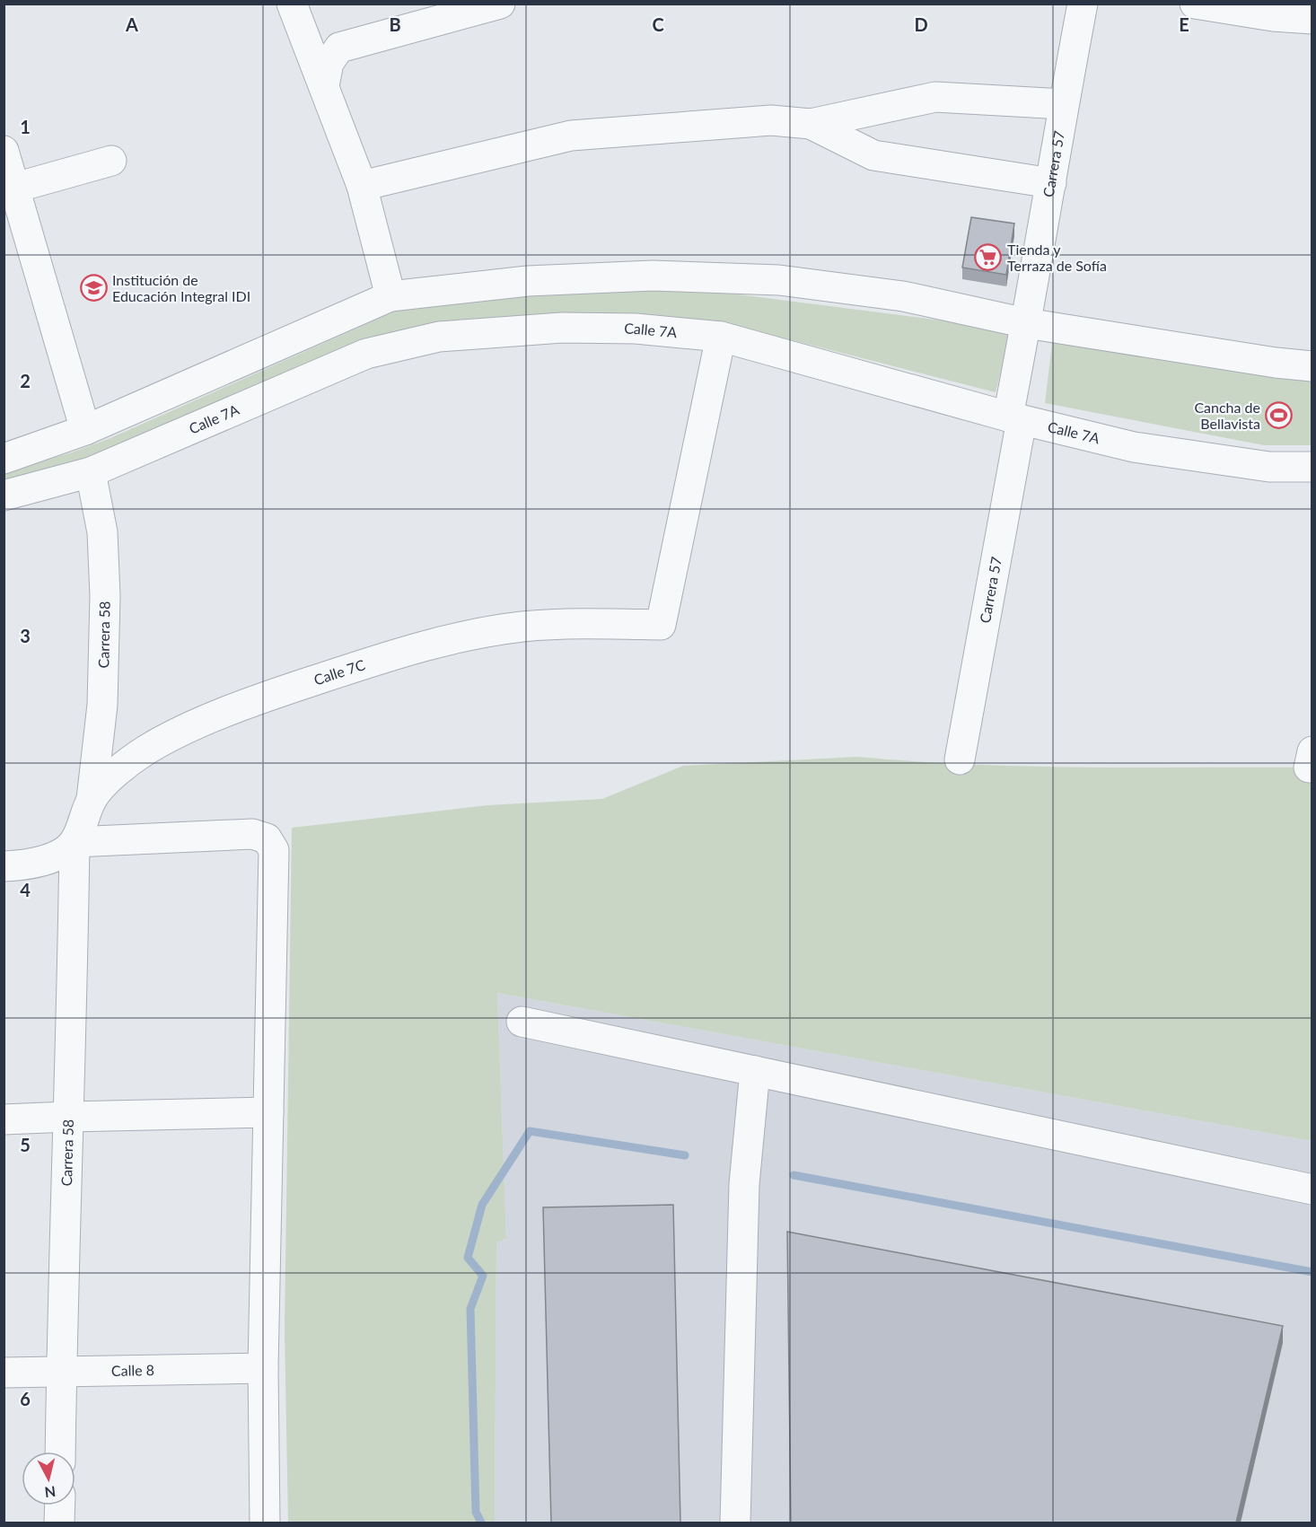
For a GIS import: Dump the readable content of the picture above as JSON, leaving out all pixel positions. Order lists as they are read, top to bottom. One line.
{"streets":{"street":["Carrera 57","Calle 7A","Carrera 58","Calle 7C","Calle 8"]},"crossings":[["Carrera 57","Calle 7A"],["Calle 7A","Carrera 58"],["Calle 7A","Calle 7C"],["Carrera 58","Calle 7C"],["Carrera 58","Calle 8"]],"places":{"supermarket":["Tienda y Terraza de Sofía"],"school or university":["Institución de Educación Integral IDI"],"sports":["Cancha de Bellavista"]},"north":"bottom","grid":{"columns":["A","B","C","D","E"],"rows":["1","2","3","4","5","6"]}}
